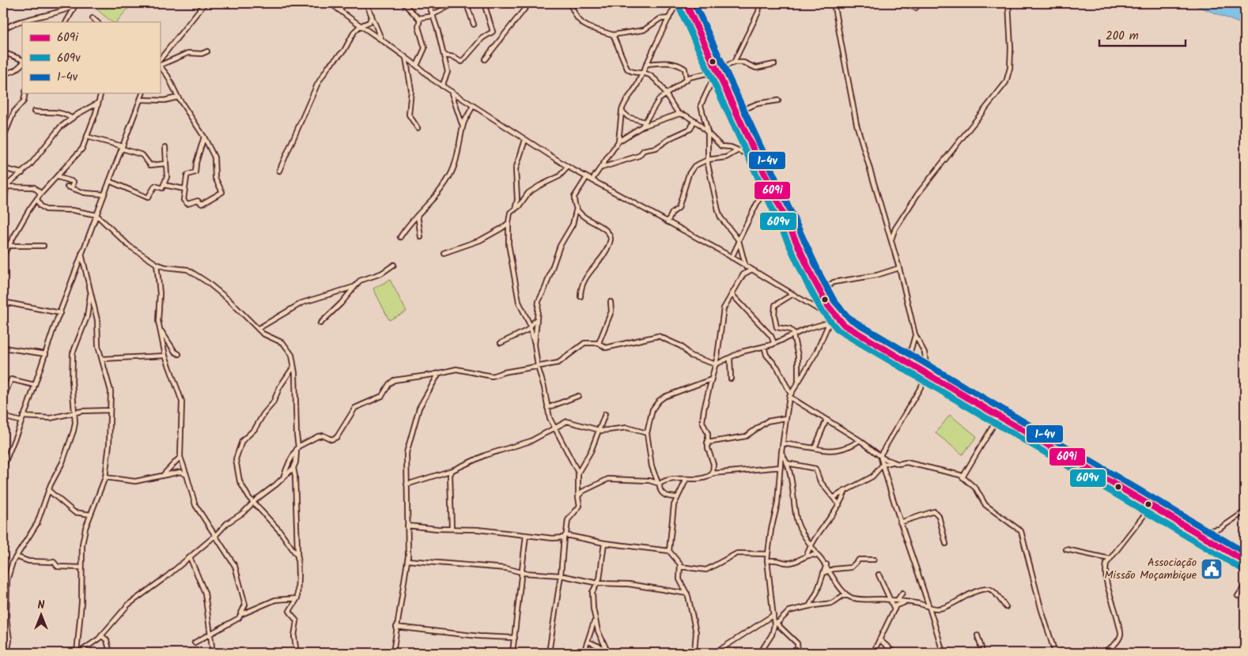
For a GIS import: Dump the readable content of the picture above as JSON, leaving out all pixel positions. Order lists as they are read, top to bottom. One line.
{"places":{"public building":["Associação Missão Moçambique"]},"lines":["transit line 609i","transit line 1-4v","transit line 609v"],"legend":["609i","609v","1-4v"],"scale_bar":"200 m","north":"top"}
